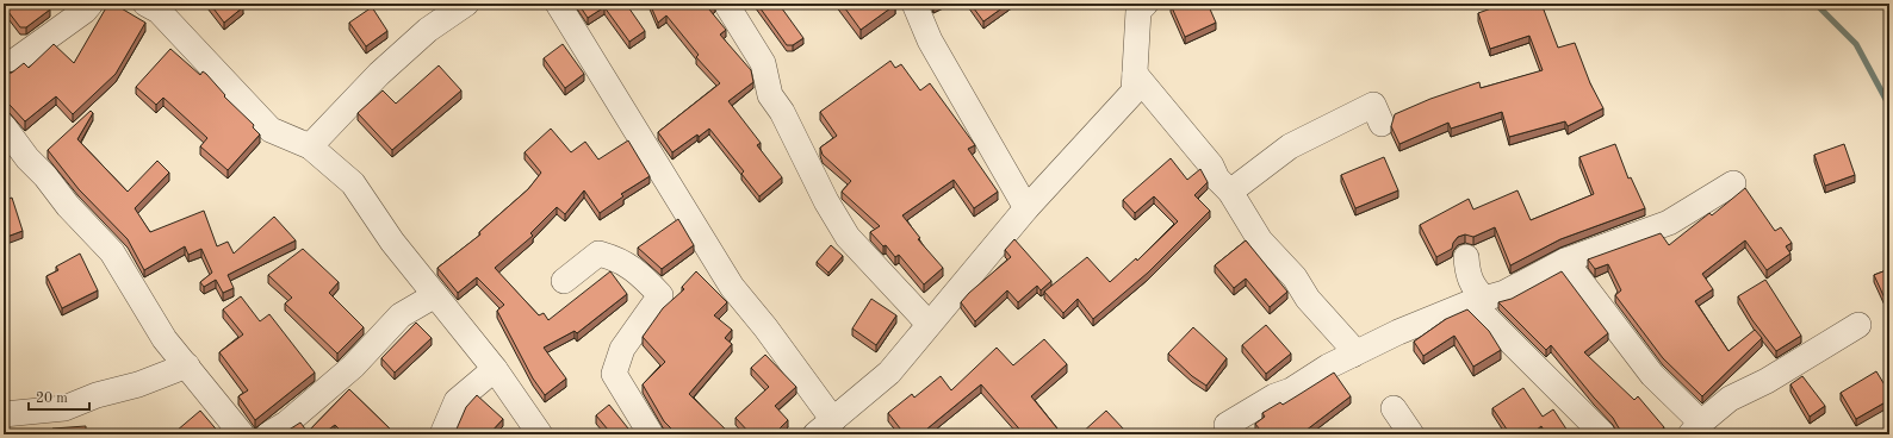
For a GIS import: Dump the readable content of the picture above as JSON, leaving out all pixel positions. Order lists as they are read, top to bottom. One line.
{"scale_bar":"20 m"}
